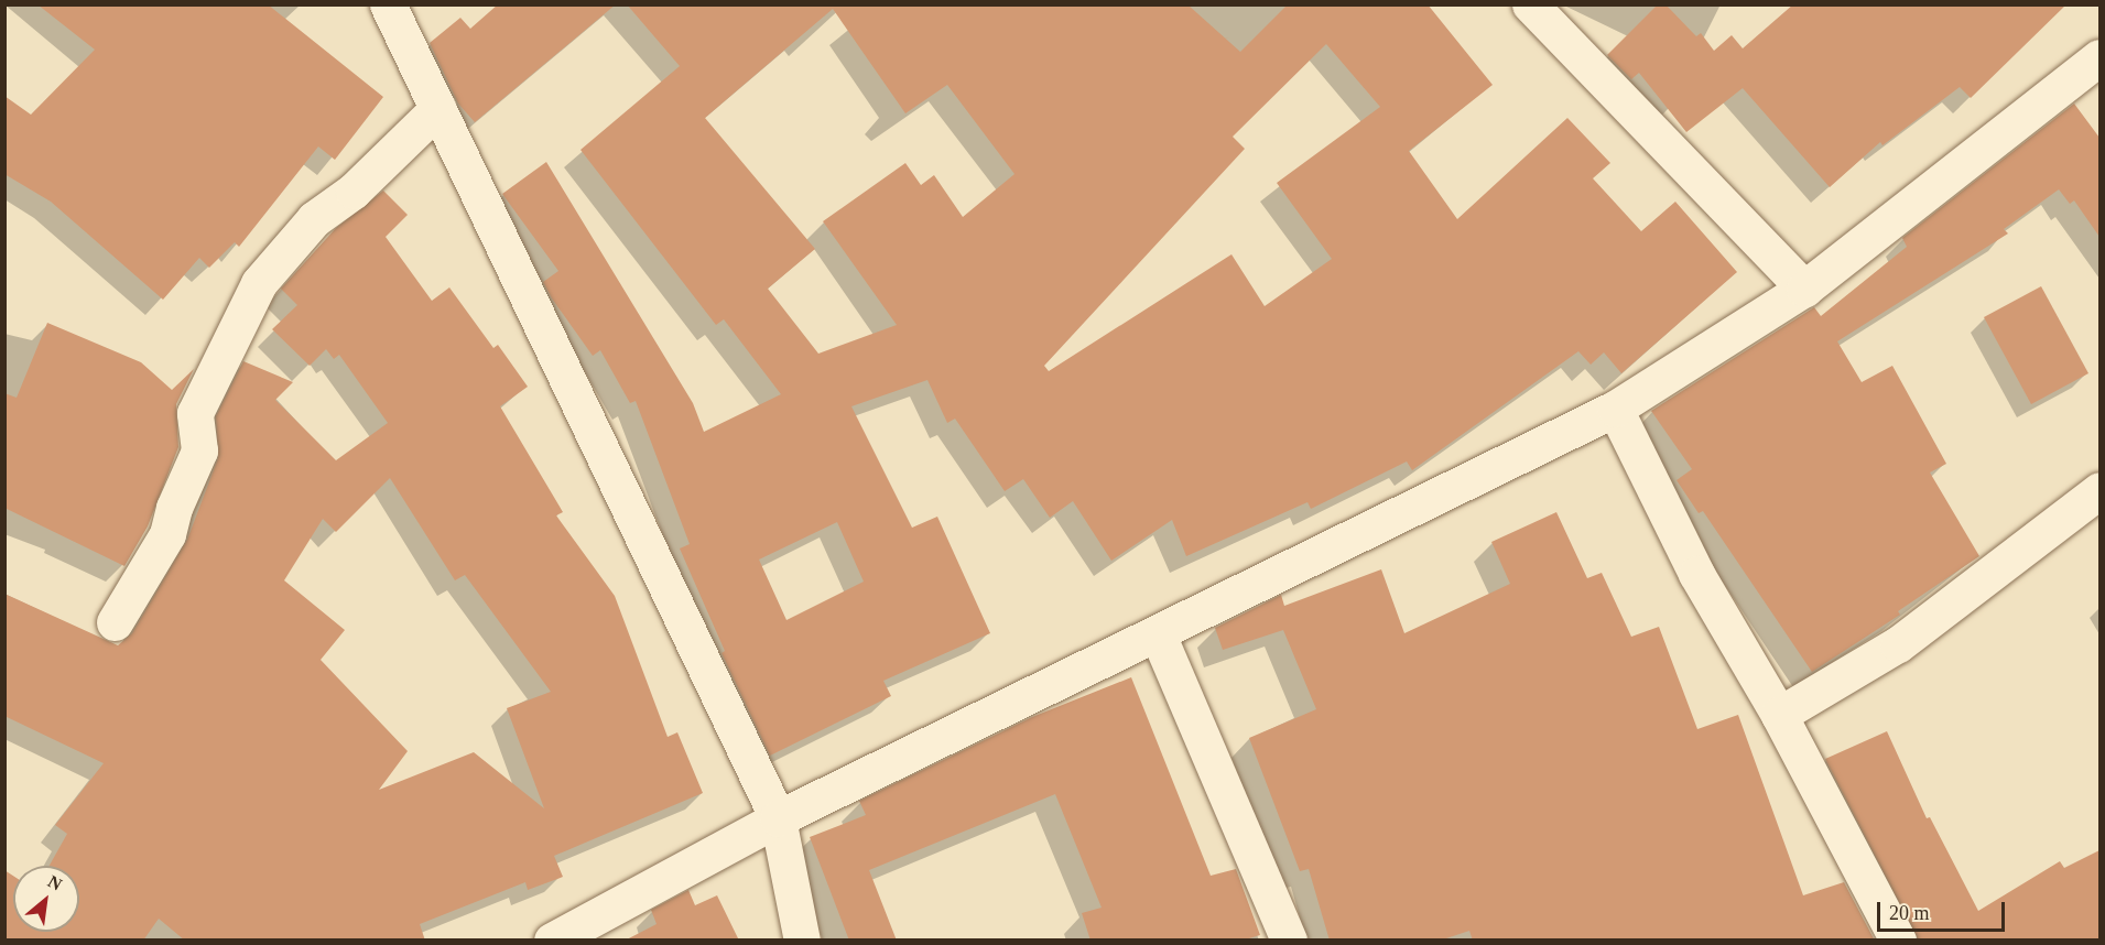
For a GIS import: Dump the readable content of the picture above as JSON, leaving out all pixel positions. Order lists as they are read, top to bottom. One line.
{"scale_bar":"20 m","north":"top right"}
